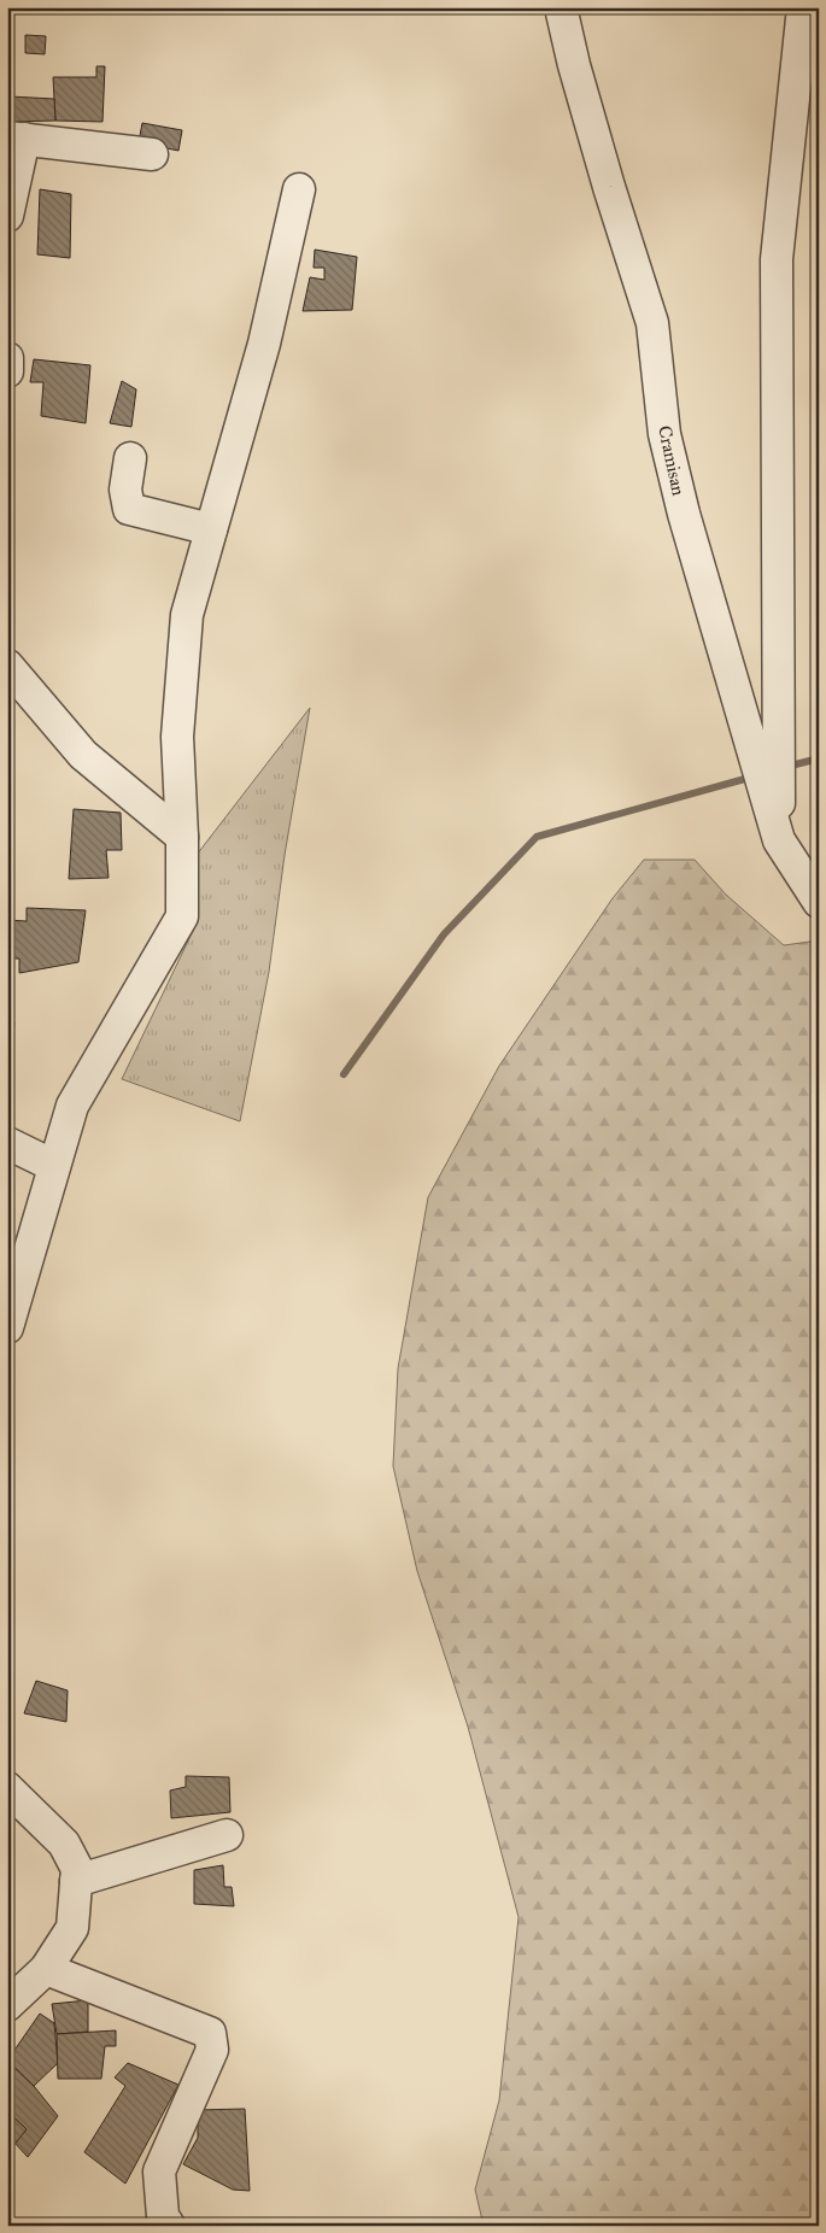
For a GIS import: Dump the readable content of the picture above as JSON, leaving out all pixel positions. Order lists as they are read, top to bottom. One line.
{"streets":{"street":["Cramisan"]}}
